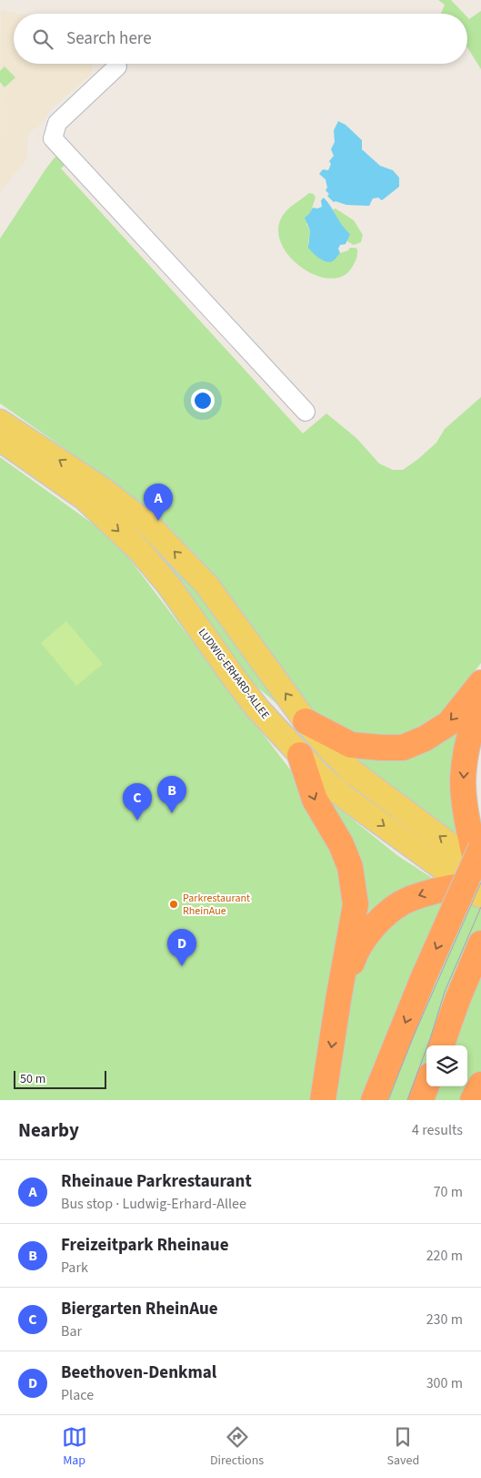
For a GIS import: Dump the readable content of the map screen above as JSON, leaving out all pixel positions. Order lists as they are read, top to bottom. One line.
{"streets":{"main road":["LUDWIG-ERHARD-ALLEE"]},"places":["Parkrestaurant RheinAue"],"scale_bar":"50 m","page":{"search":"Search here","pins":["A","B","C","D"],"scale":"50 m","heading":["Nearby","4 results"],"list":[{"mark":"A","name":"Rheinaue Parkrestaurant","note":"Bus stop · Ludwig-Erhard-Allee","value":"70 m"},{"mark":"B","name":"Freizeitpark Rheinaue","note":"Park","value":"220 m"},{"mark":"C","name":"Biergarten RheinAue","note":"Bar","value":"230 m"},{"mark":"D","name":"Beethoven-Denkmal","note":"Place","value":"300 m"}],"nav":["Map","Directions","Saved"]}}
